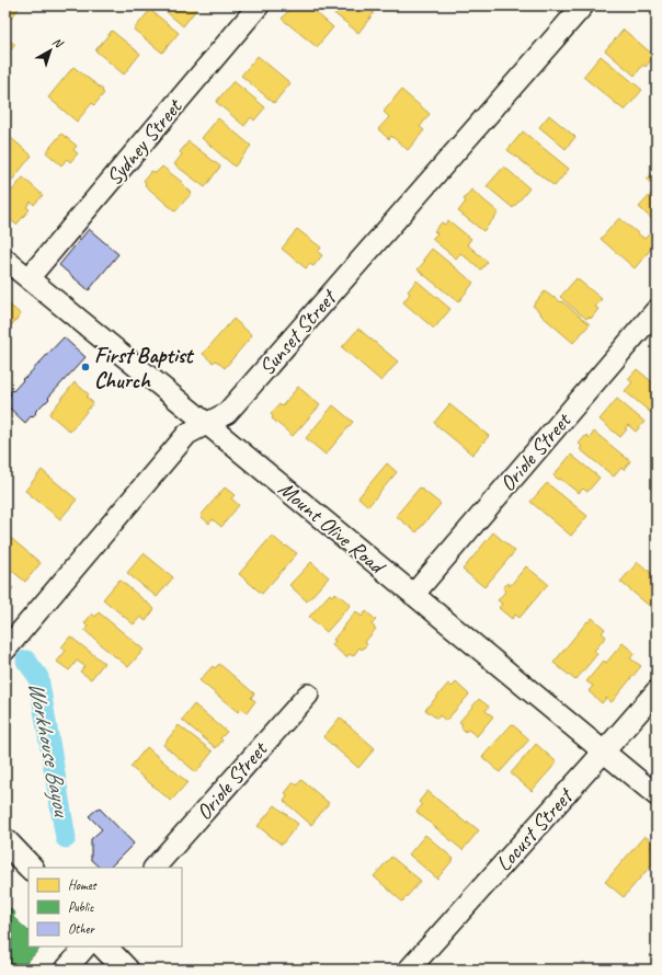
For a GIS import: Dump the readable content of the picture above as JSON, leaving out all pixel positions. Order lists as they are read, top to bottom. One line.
{"streets":{"street":["Sydney Street","Sunset Street","Oriole Street","Mount Olive Road","Locust Street"]},"crossings":[["Sydney Street","Mount Olive Road"],["Sunset Street","Mount Olive Road"],["Oriole Street","Mount Olive Road"],["Mount Olive Road","Locust Street"]],"water":["Workhouse Bayou"],"places":["First Baptist Church"],"legend":["Homes","Public","Other"],"north":"top right"}
